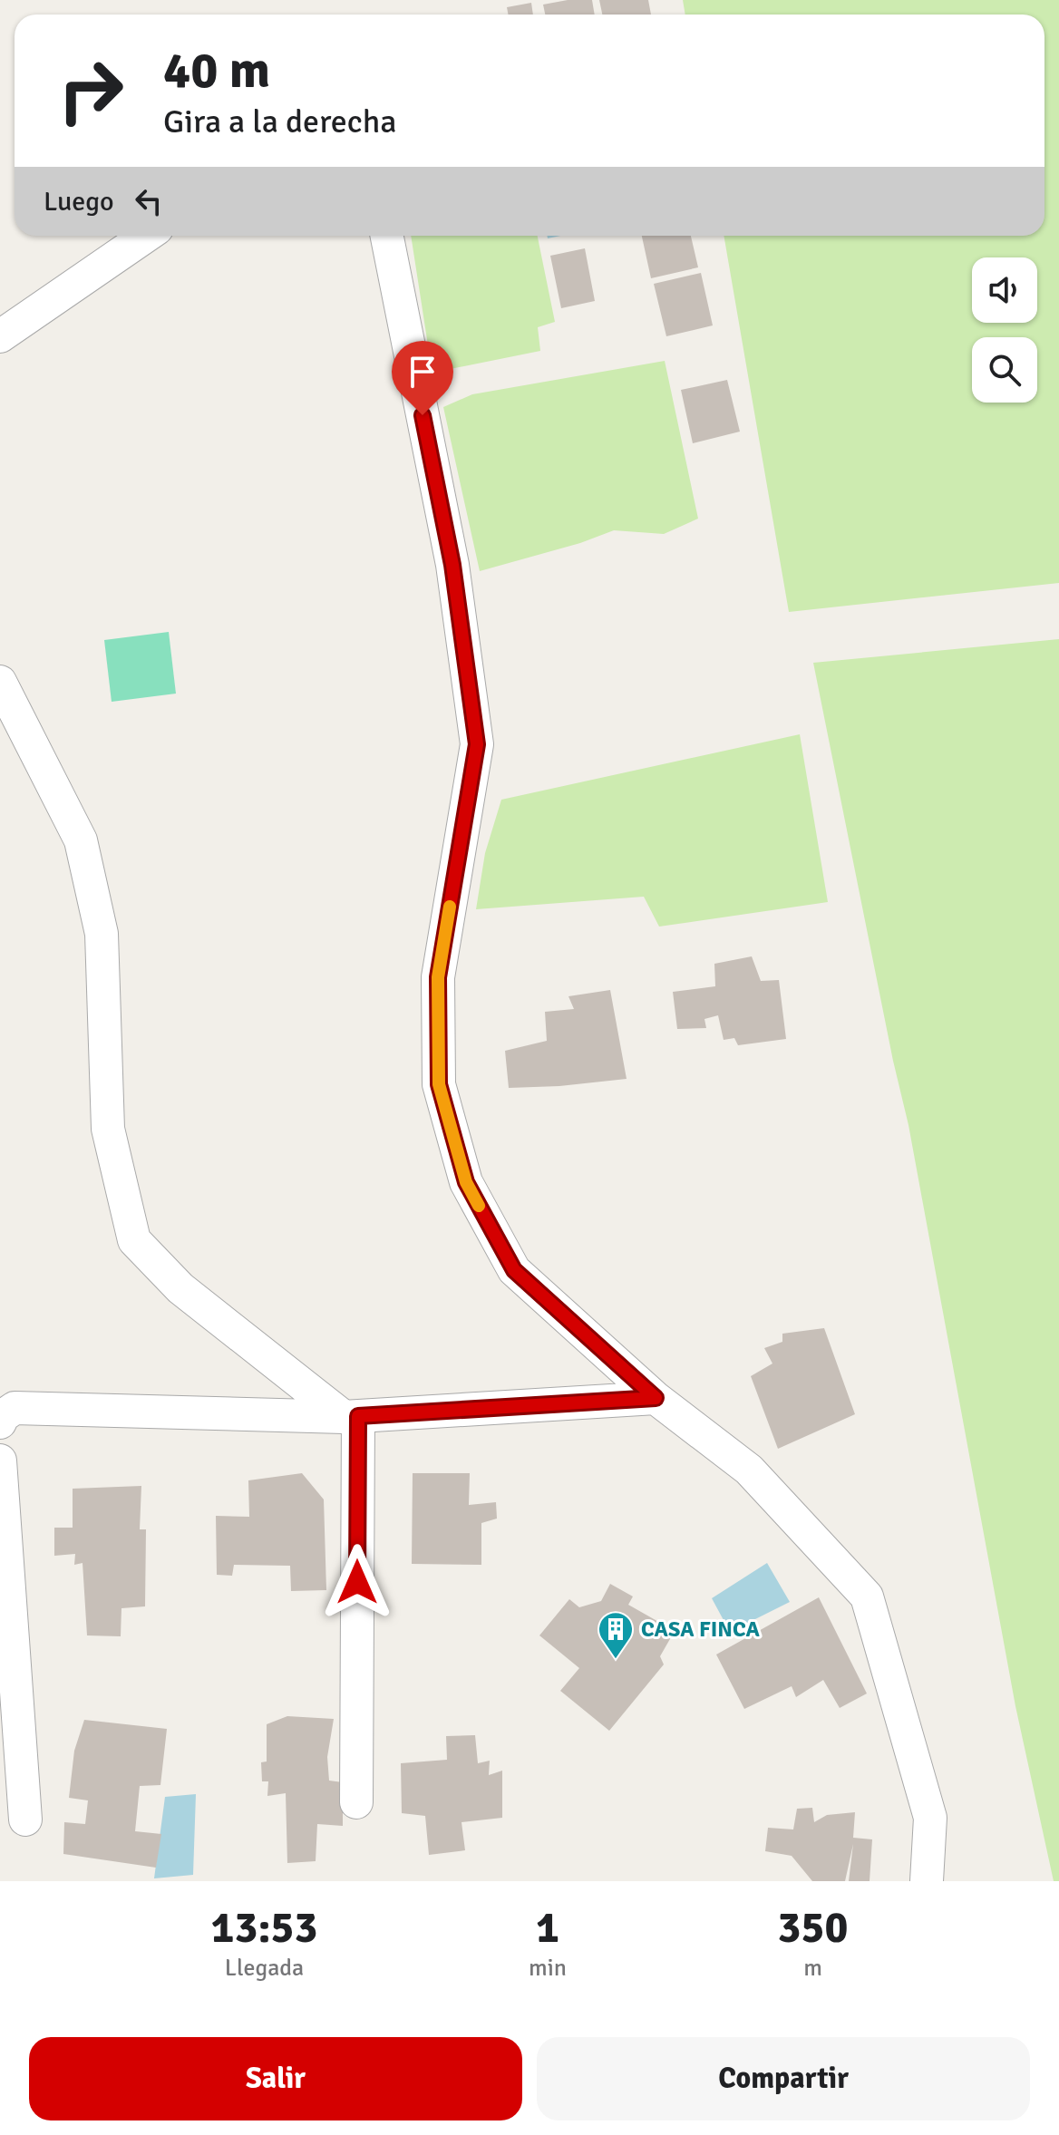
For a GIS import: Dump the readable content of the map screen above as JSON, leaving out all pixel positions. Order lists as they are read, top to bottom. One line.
{"places":{"building":["CASA FINCA"]},"page":{"turn":["40 m","Gira a la derecha"],"then":"Luego","eta":["13:53","Llegada","1","min","350","m"],"buttons":["Salir","Compartir"]}}
